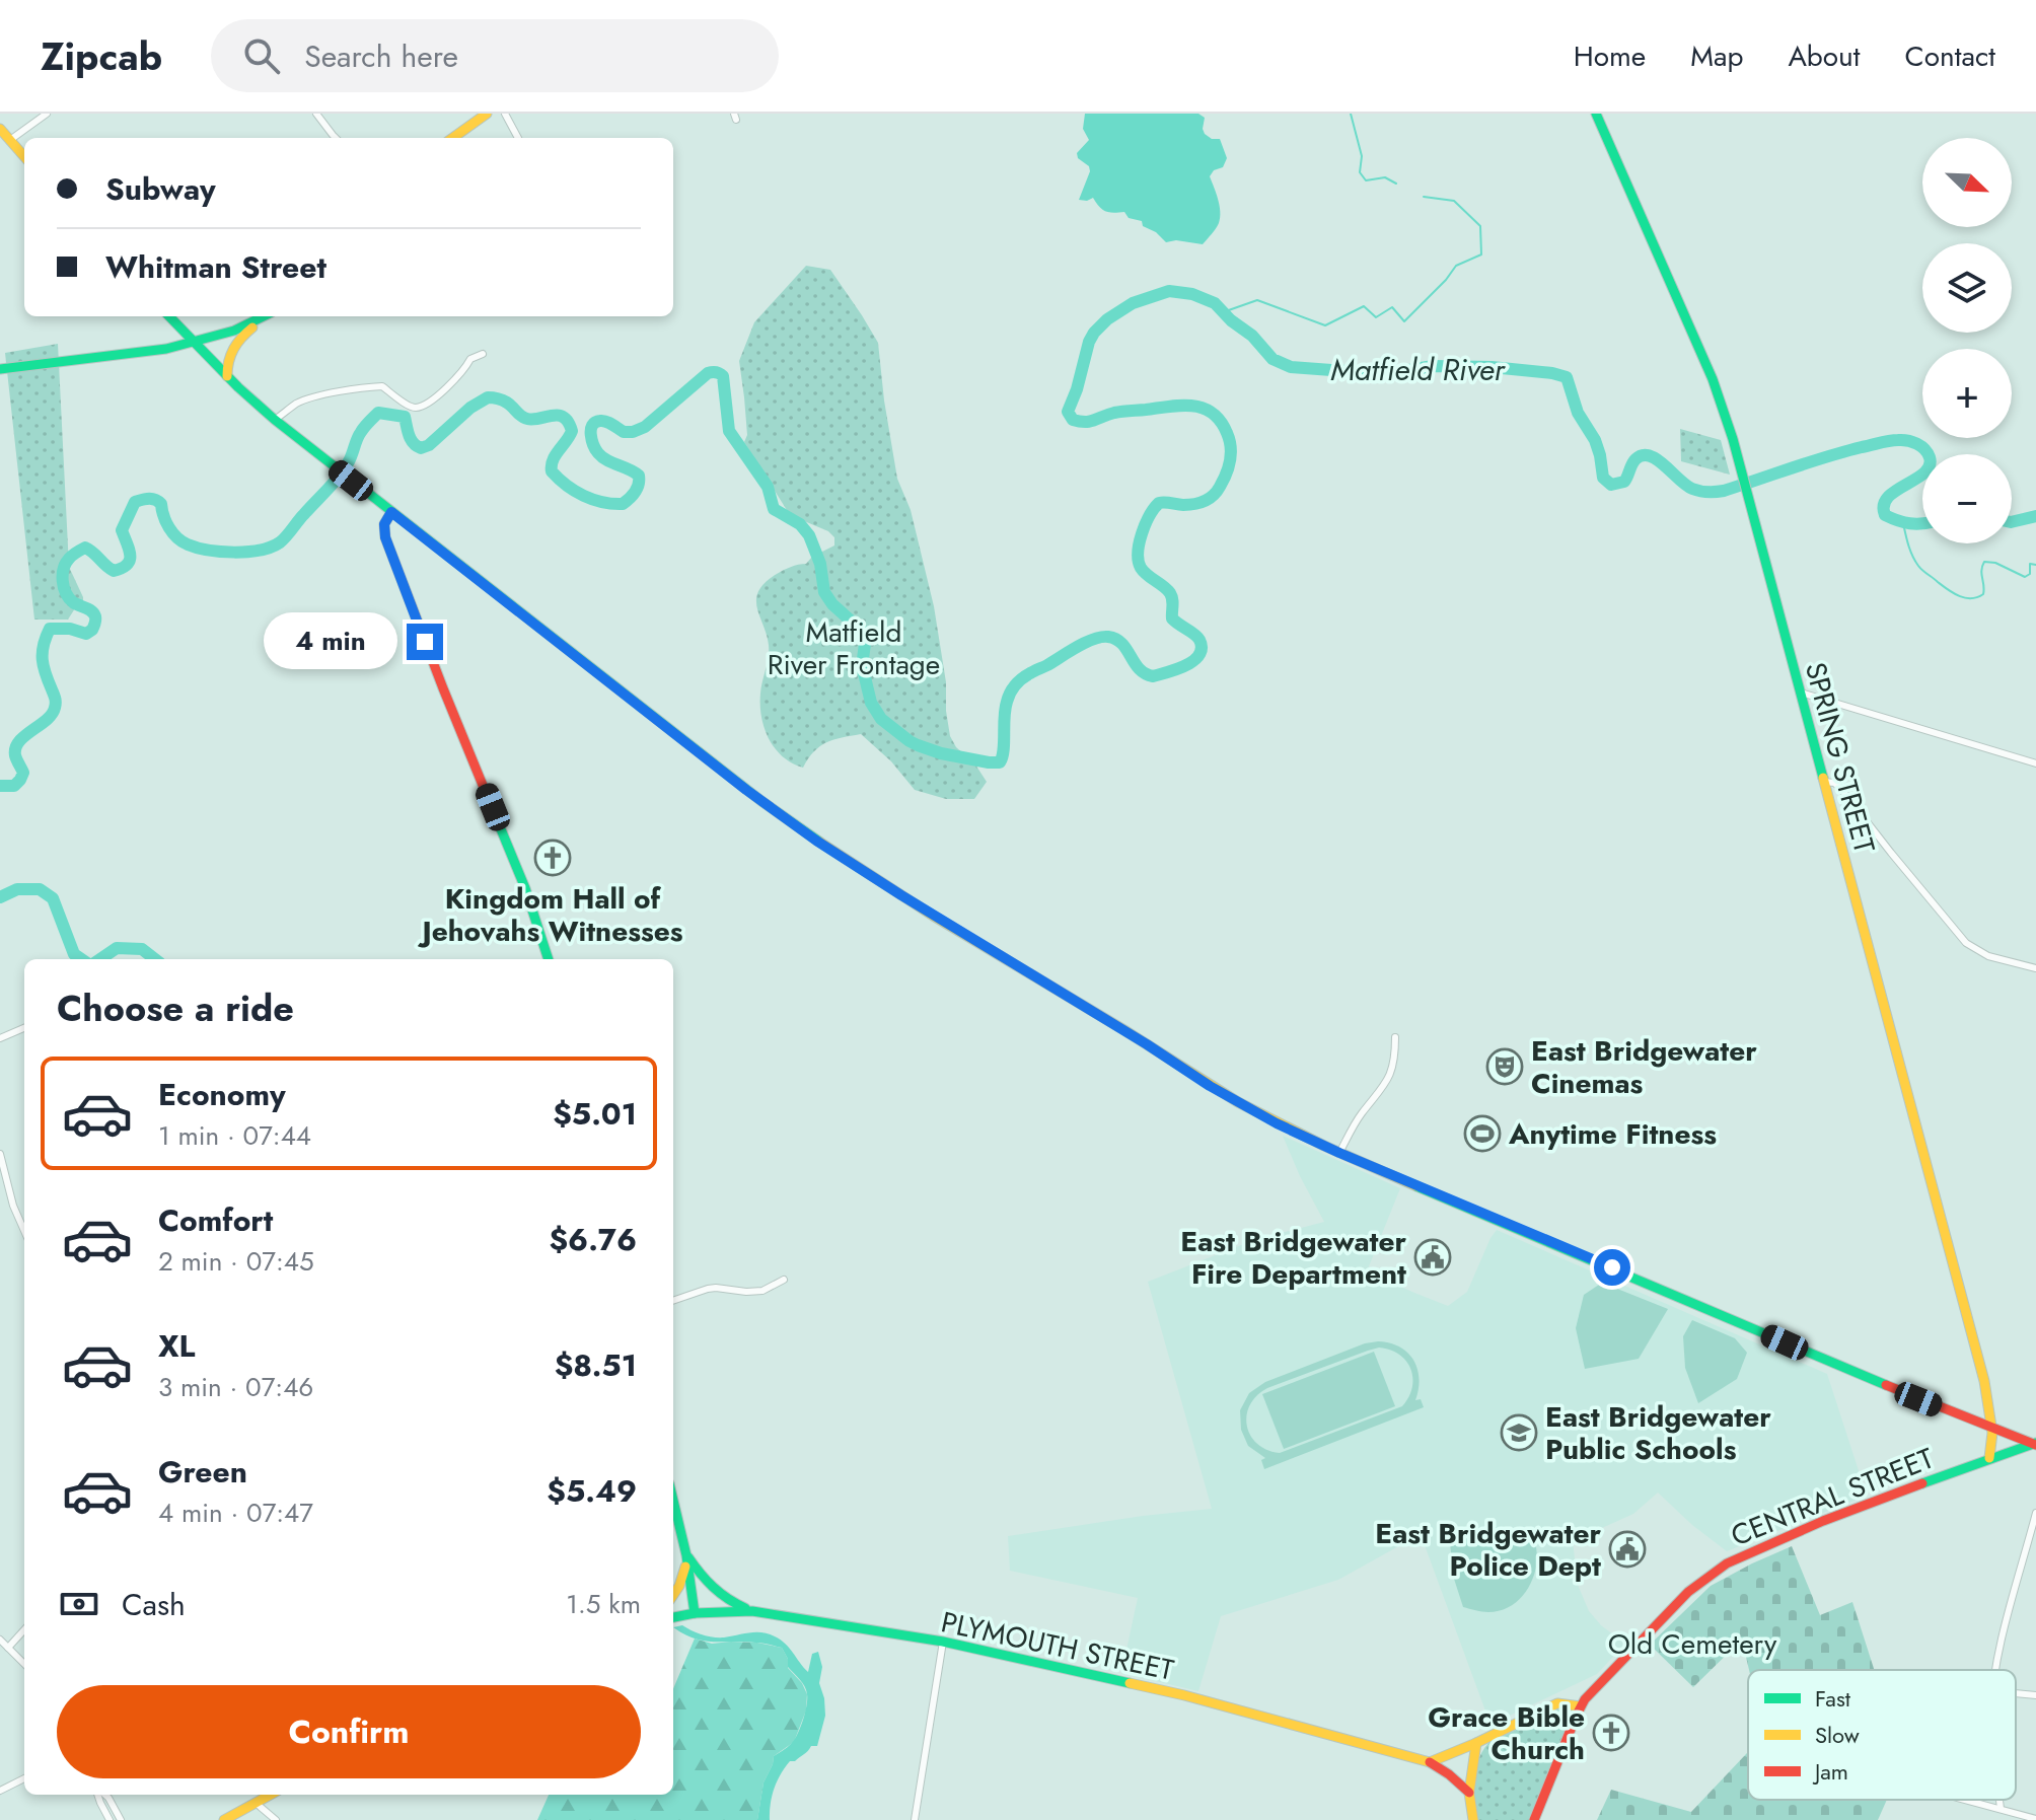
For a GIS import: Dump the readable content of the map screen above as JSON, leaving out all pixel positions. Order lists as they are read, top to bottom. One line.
{"streets":{"main road":["SPRING STREET","CENTRAL STREET","PLYMOUTH STREET"]},"crossings":[["SPRING STREET","CENTRAL STREET"]],"water":["Matfield River"],"parks":["Matfield River Frontage","Old Cemetery"],"places":{"church":["Kingdom Hall of Jehovahs Witnesses","Grace Bible Church"],"theatre":["East Bridgewater Cinemas"],"sports":["Anytime Fitness"],"public building":["East Bridgewater Fire Department","East Bridgewater Police Dept"],"school or university":["East Bridgewater Public Schools"]},"legend":["Fast","Slow","Jam"],"north":"bottom right","page":{"header":"Zipcab","search":"Search here","nav":["Home","Map","About","Contact"],"map_buttons":["+","−"],"banner":["Subway","Whitman Street"],"bubble":"4 min","heading":"Choose a ride","list":[{"name":"Economy","note":"1 min · 07:44","value":"$5.01"},{"name":"Comfort","note":"2 min · 07:45","value":"$6.76"},{"name":"XL","note":"3 min · 07:46","value":"$8.51"},{"name":"Green","note":"4 min · 07:47","value":"$5.49"}],"pay":["Cash","1.5 km"],"buttons":"Confirm"}}
